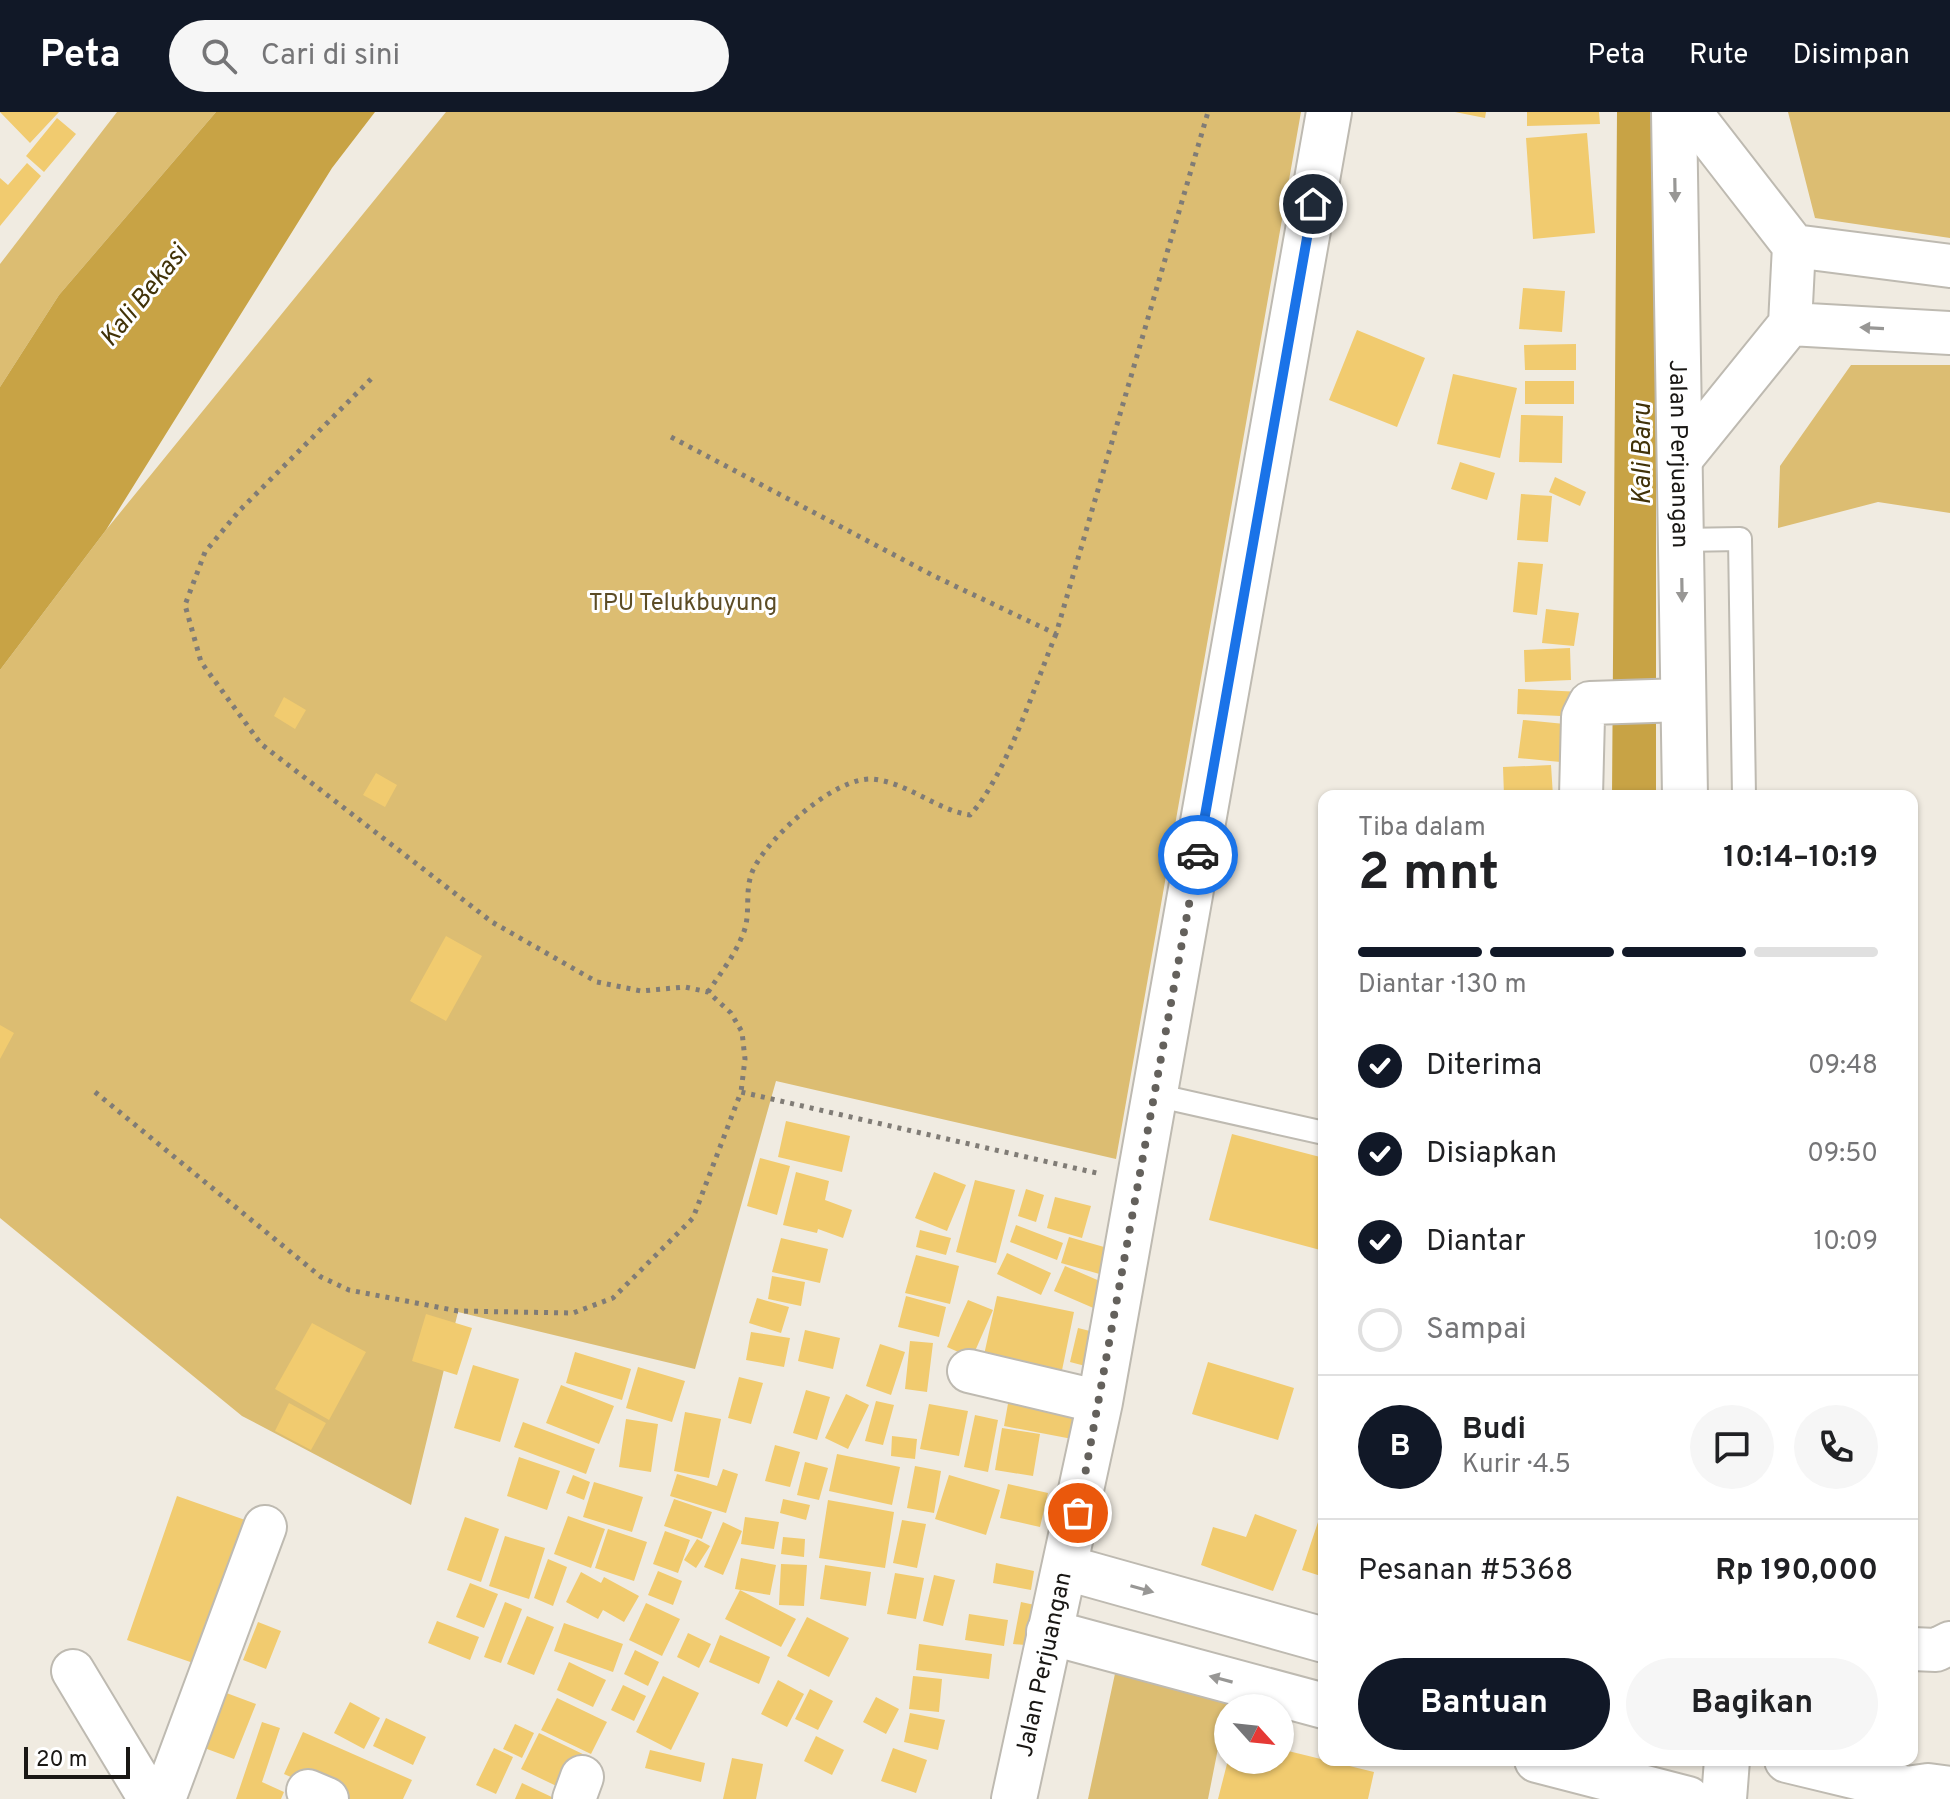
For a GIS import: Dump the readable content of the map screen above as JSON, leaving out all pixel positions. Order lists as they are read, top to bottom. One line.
{"streets":{"main road":["Jalan Perjuangan"]},"water":["Kali Bekasi","Kali Baru"],"parks":["TPU Telukbuyung"],"scale_bar":"20 m","north":"bottom right","page":{"header":"Peta","search":"Cari di sini","nav":["Peta","Rute","Disimpan"],"heading":["2 mnt","Tiba dalam","10:14–10:19"],"panel":["Budi","Kurir · 4.5","Pesanan #5368","Rp 190,000"],"bar":"Diantar · 130 m","list":[["Diterima","09:48"],["Disiapkan","09:50"],["Diantar","10:09"],"Sampai"],"round":"B","buttons":["Bantuan","Bagikan"],"scale":"20 m"}}
